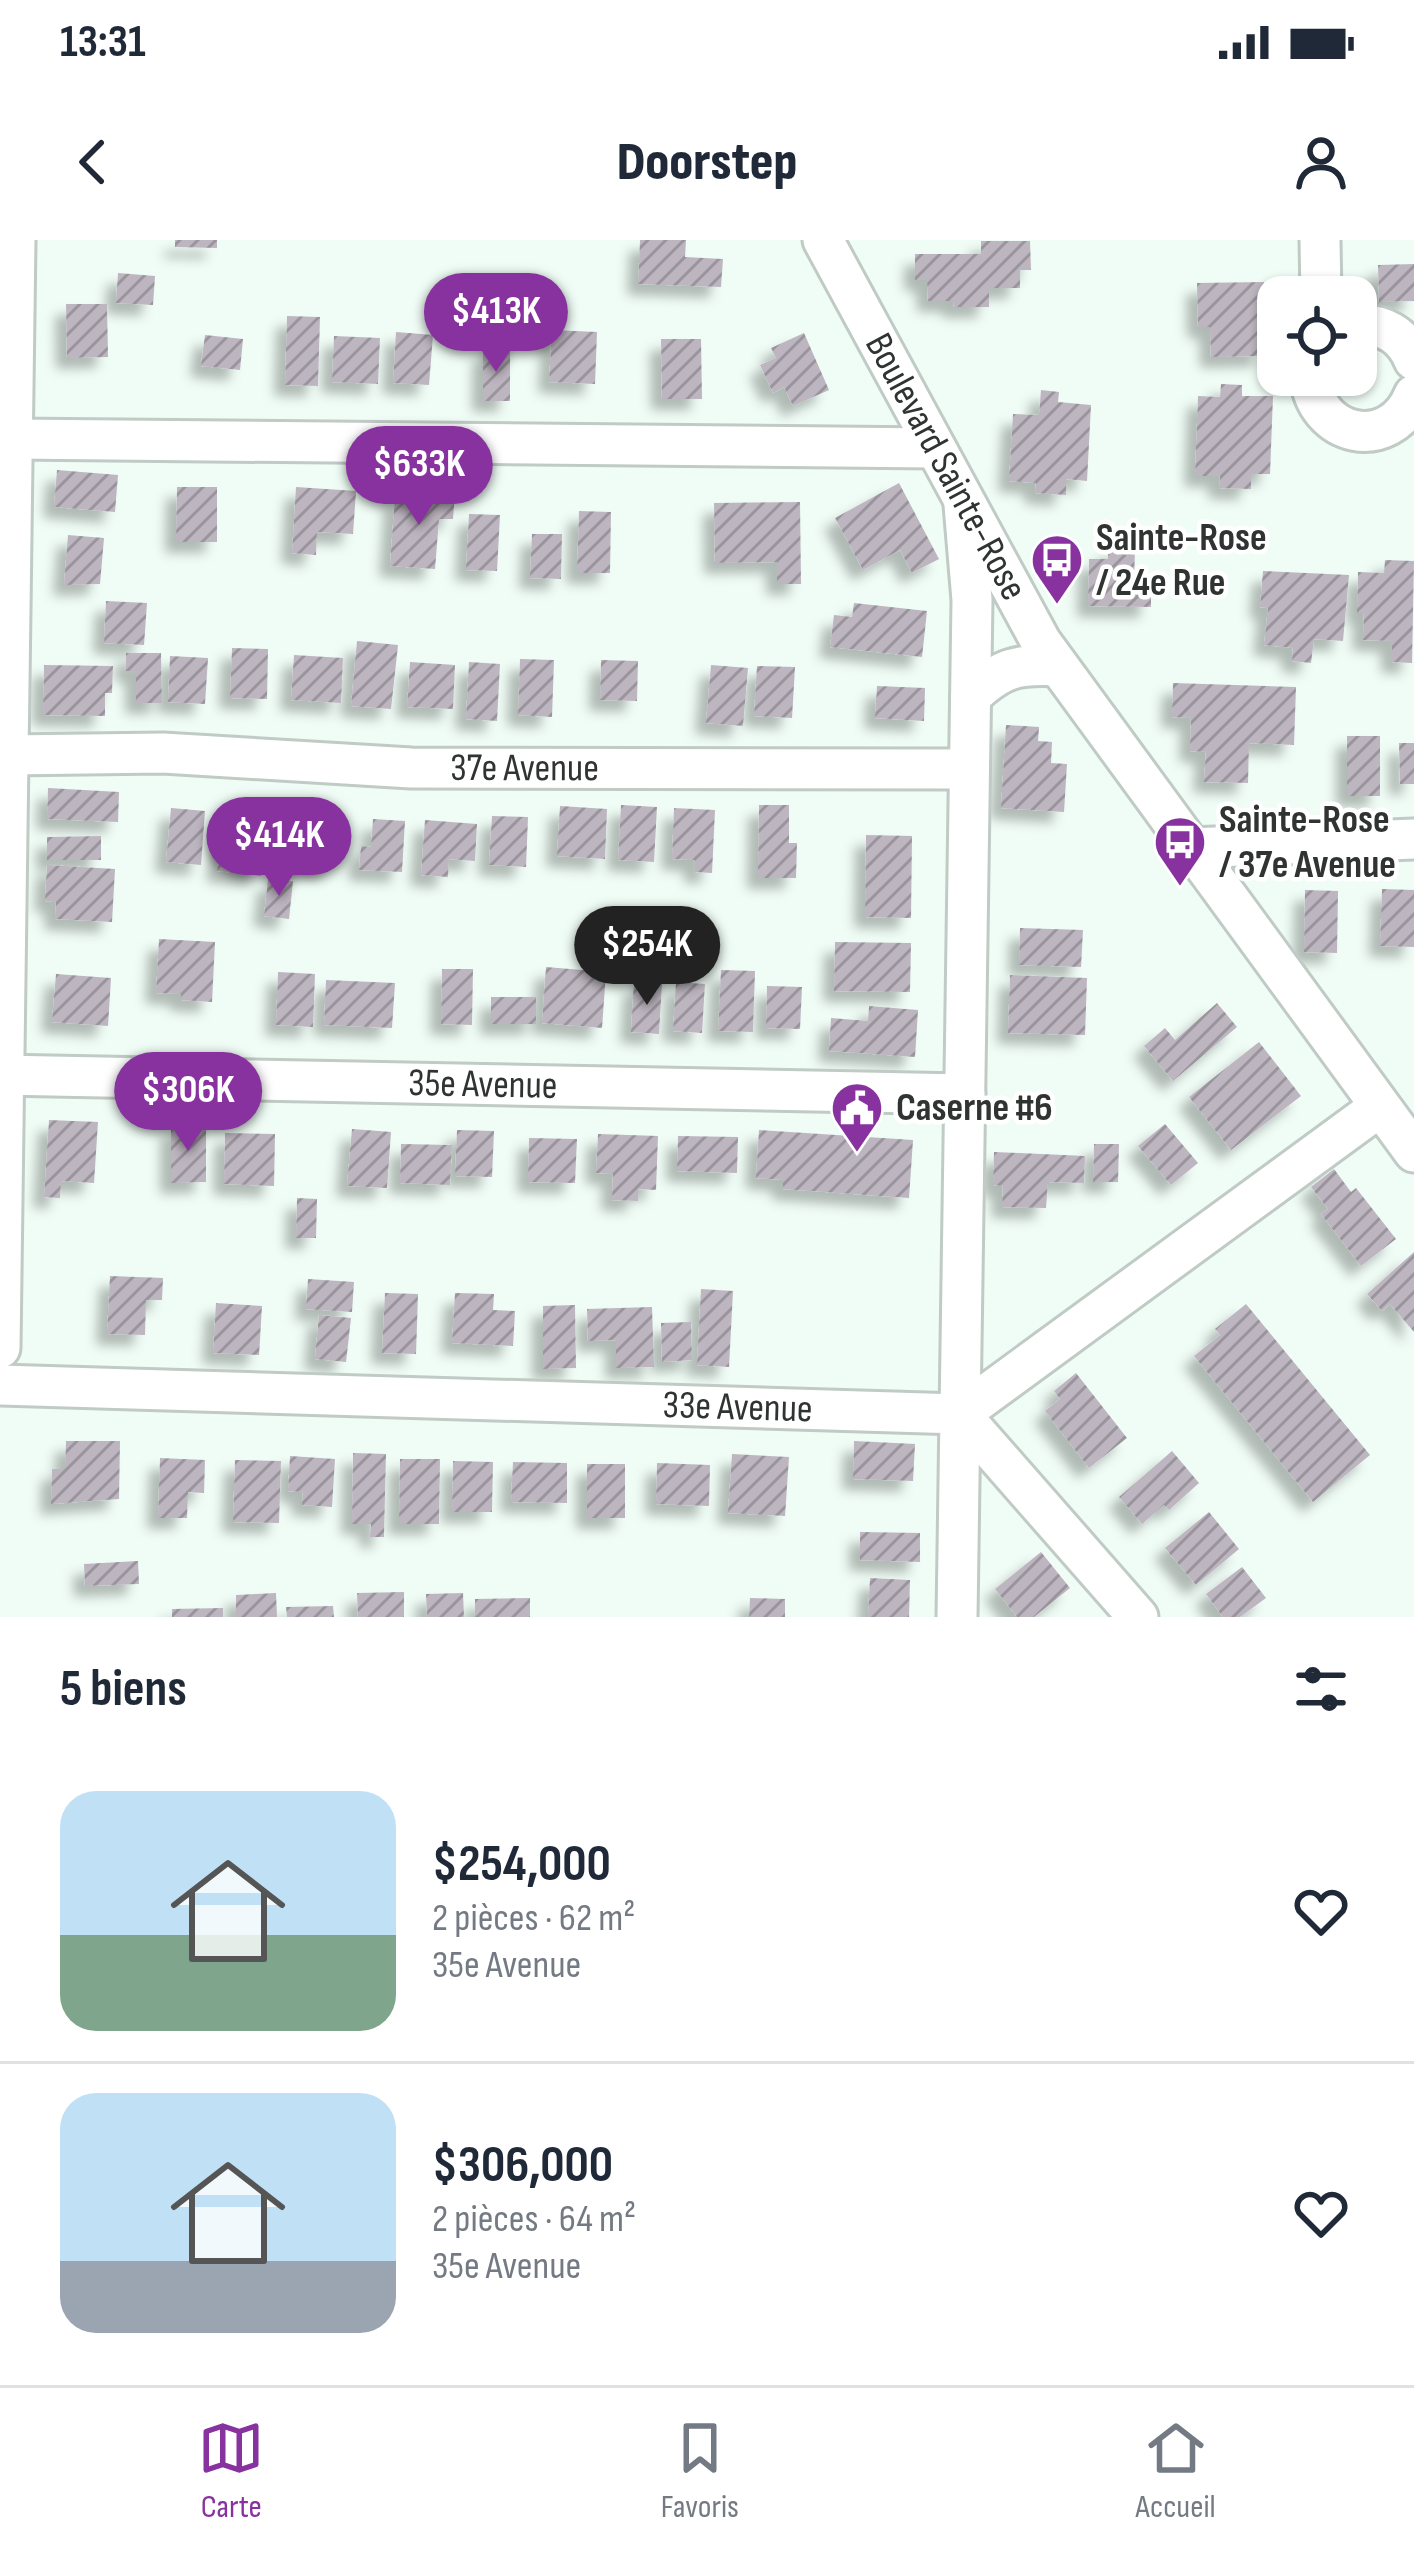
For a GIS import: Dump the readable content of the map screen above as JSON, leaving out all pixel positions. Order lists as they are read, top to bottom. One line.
{"streets":{"street":["Boulevard Sainte-Rose","37e Avenue","35e Avenue","33e Avenue"]},"places":{"bus stop":["Sainte-Rose / 24e Rue","Sainte-Rose / 37e Avenue"],"public building":["Caserne #6"]},"page":{"status":"13:31","header":"Doorstep","price":["$413K","$633K","$414K","$254K","$306K"],"heading":"5 biens","list":[{"name":"$254,000","note":"2 pièces · 62 m² · 35e Avenue"},{"name":"$306,000","note":"2 pièces · 64 m² · 35e Avenue"}],"tabs":["Carte","Favoris","Accueil"]}}
